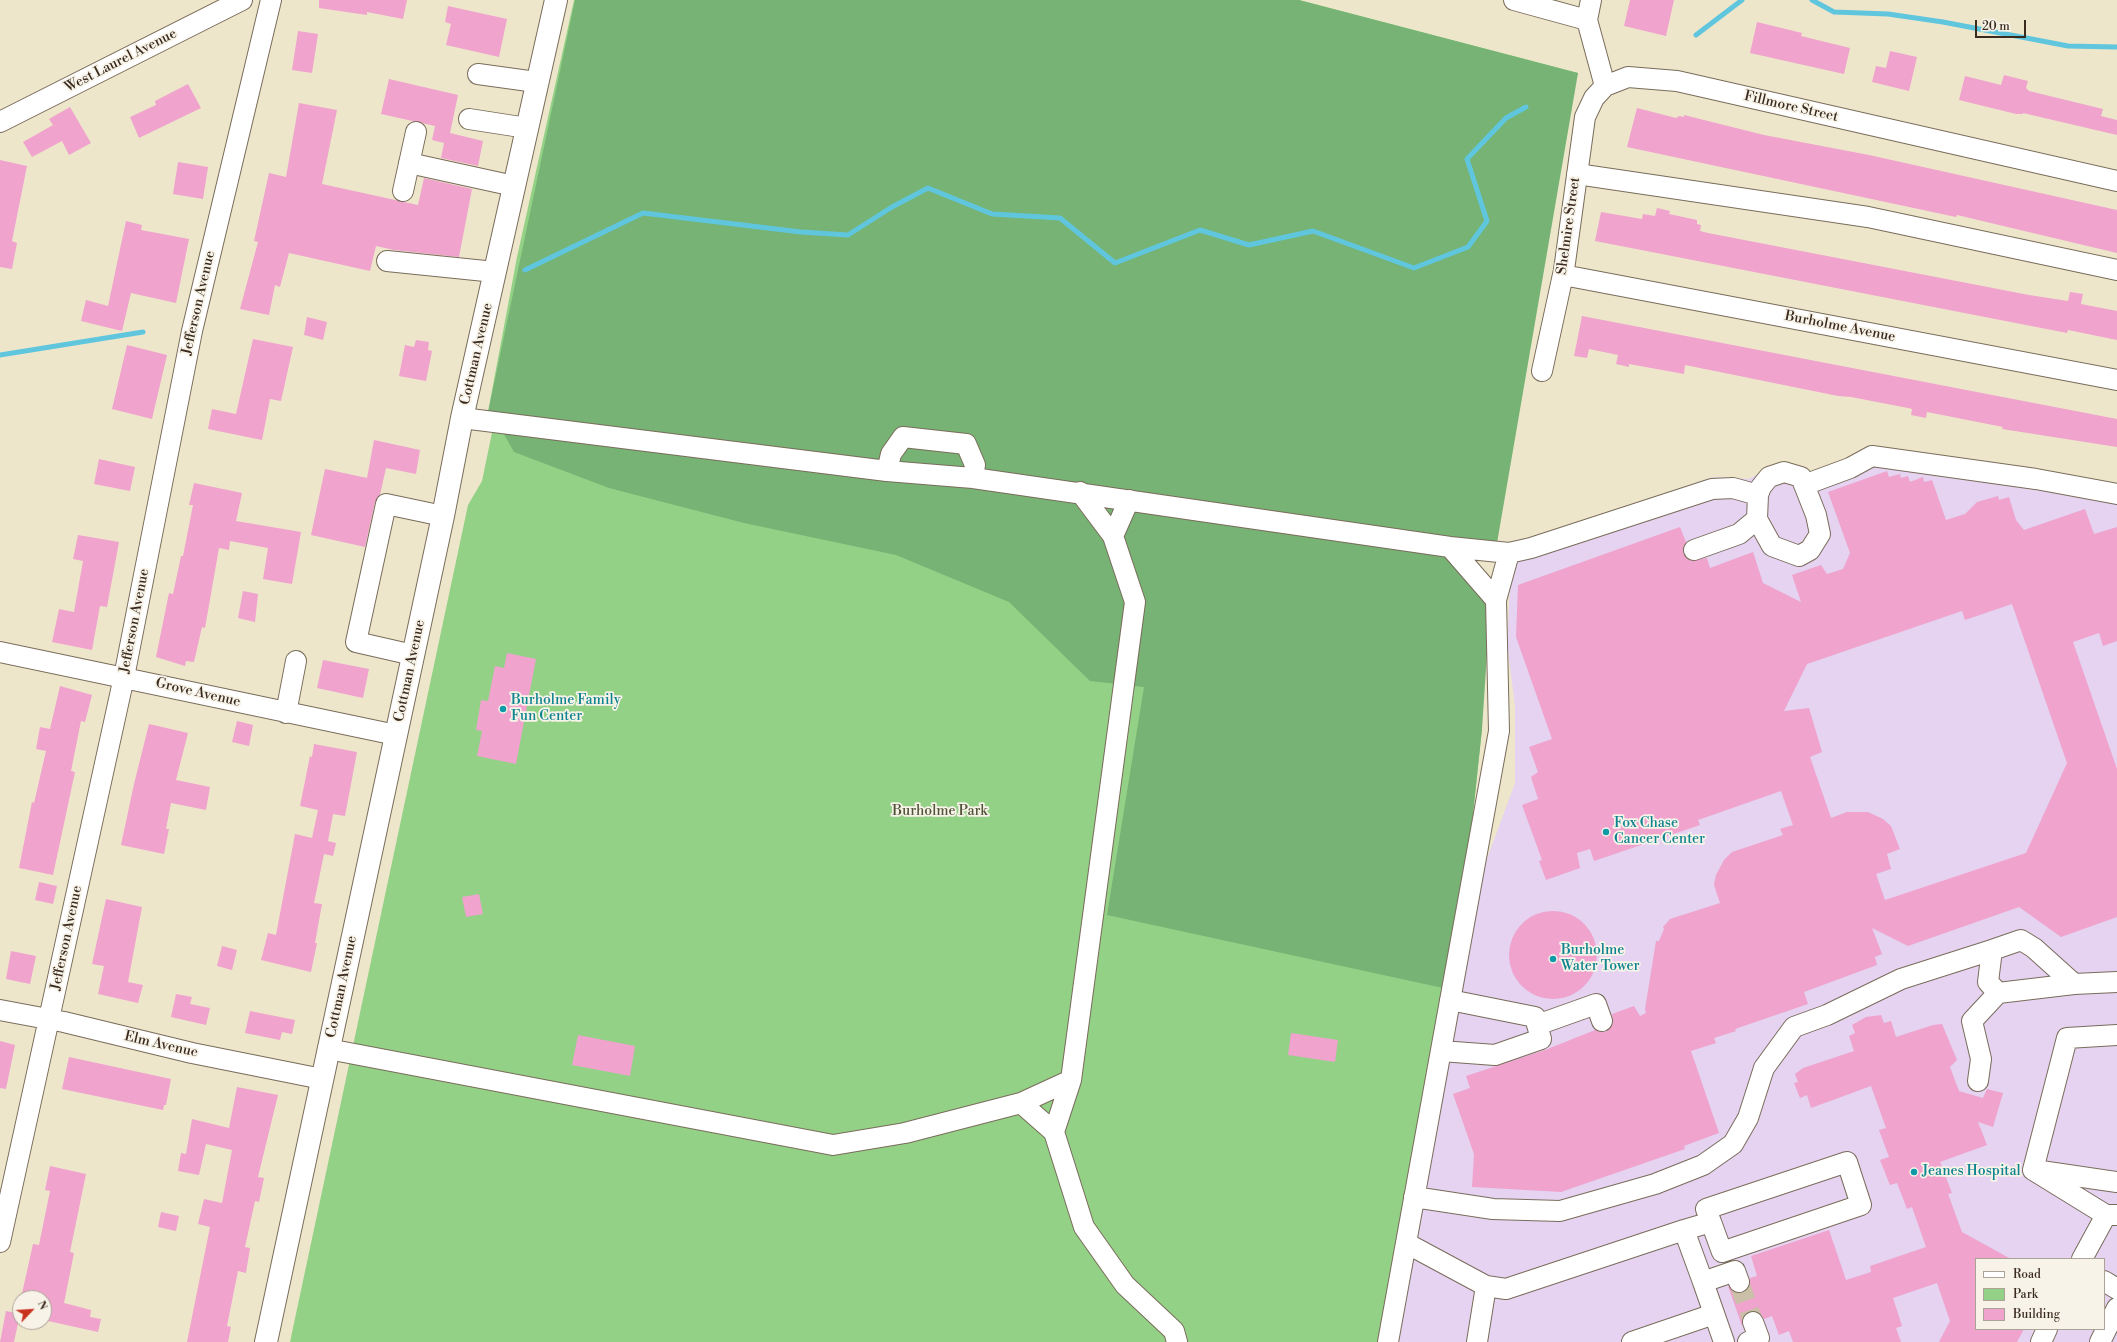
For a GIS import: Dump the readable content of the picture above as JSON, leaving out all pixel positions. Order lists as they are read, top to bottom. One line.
{"streets":{"main road":["Cottman Avenue"],"street":["West Laurel Avenue","Fillmore Street","Shelmire Street","Jefferson Avenue","Burholme Avenue","Grove Avenue","Elm Avenue"]},"crossings":[["Fillmore Street","Shelmire Street"],["Shelmire Street","Burholme Avenue"],["Jefferson Avenue","Grove Avenue"],["Jefferson Avenue","Elm Avenue"],["Cottman Avenue","Grove Avenue"],["Cottman Avenue","Elm Avenue"]],"parks":["Burholme Park"],"places":["Burholme Family Fun Center","Fox Chase Cancer Center","Burholme Water Tower","Jeanes Hospital"],"legend":["Road","Park","Building"],"scale_bar":"20 m","north":"top right"}
